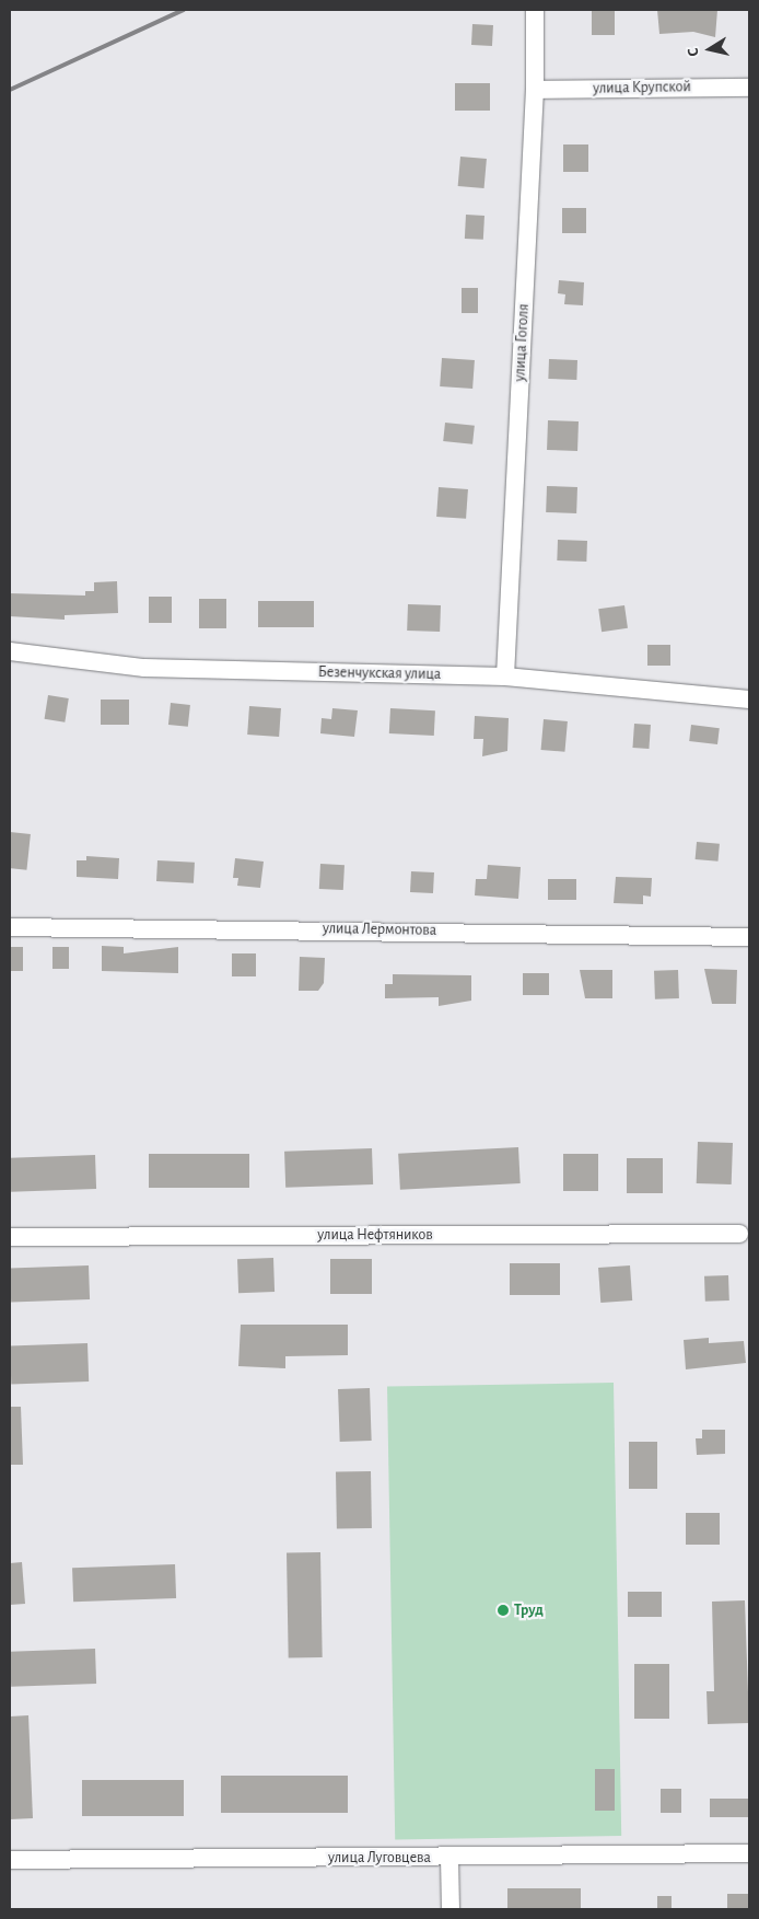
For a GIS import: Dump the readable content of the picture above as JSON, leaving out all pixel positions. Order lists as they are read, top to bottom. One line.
{"streets":{"street":["улица Крупской","улица Гоголя","Безенчукская улица","улица Лермонтова","улица Нефтяников","улица Луговцева"]},"crossings":[["улица Крупской","улица Гоголя"],["улица Гоголя","Безенчукская улица"]],"places":["Труд"],"north":"left"}
